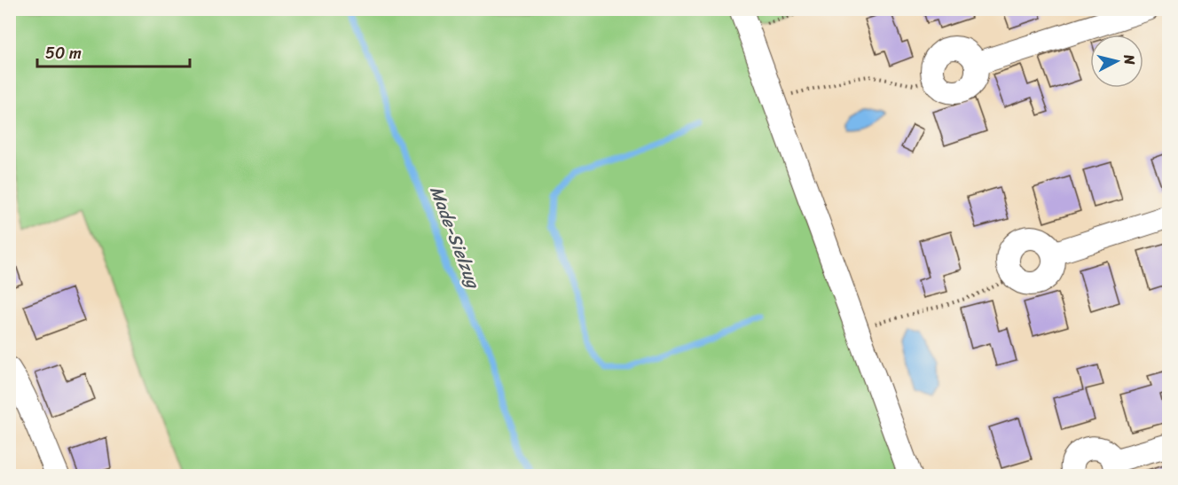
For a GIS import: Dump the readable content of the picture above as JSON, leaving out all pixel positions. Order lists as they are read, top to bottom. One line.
{"water":["Made-Sielzug"],"scale_bar":"50 m","north":"right"}
